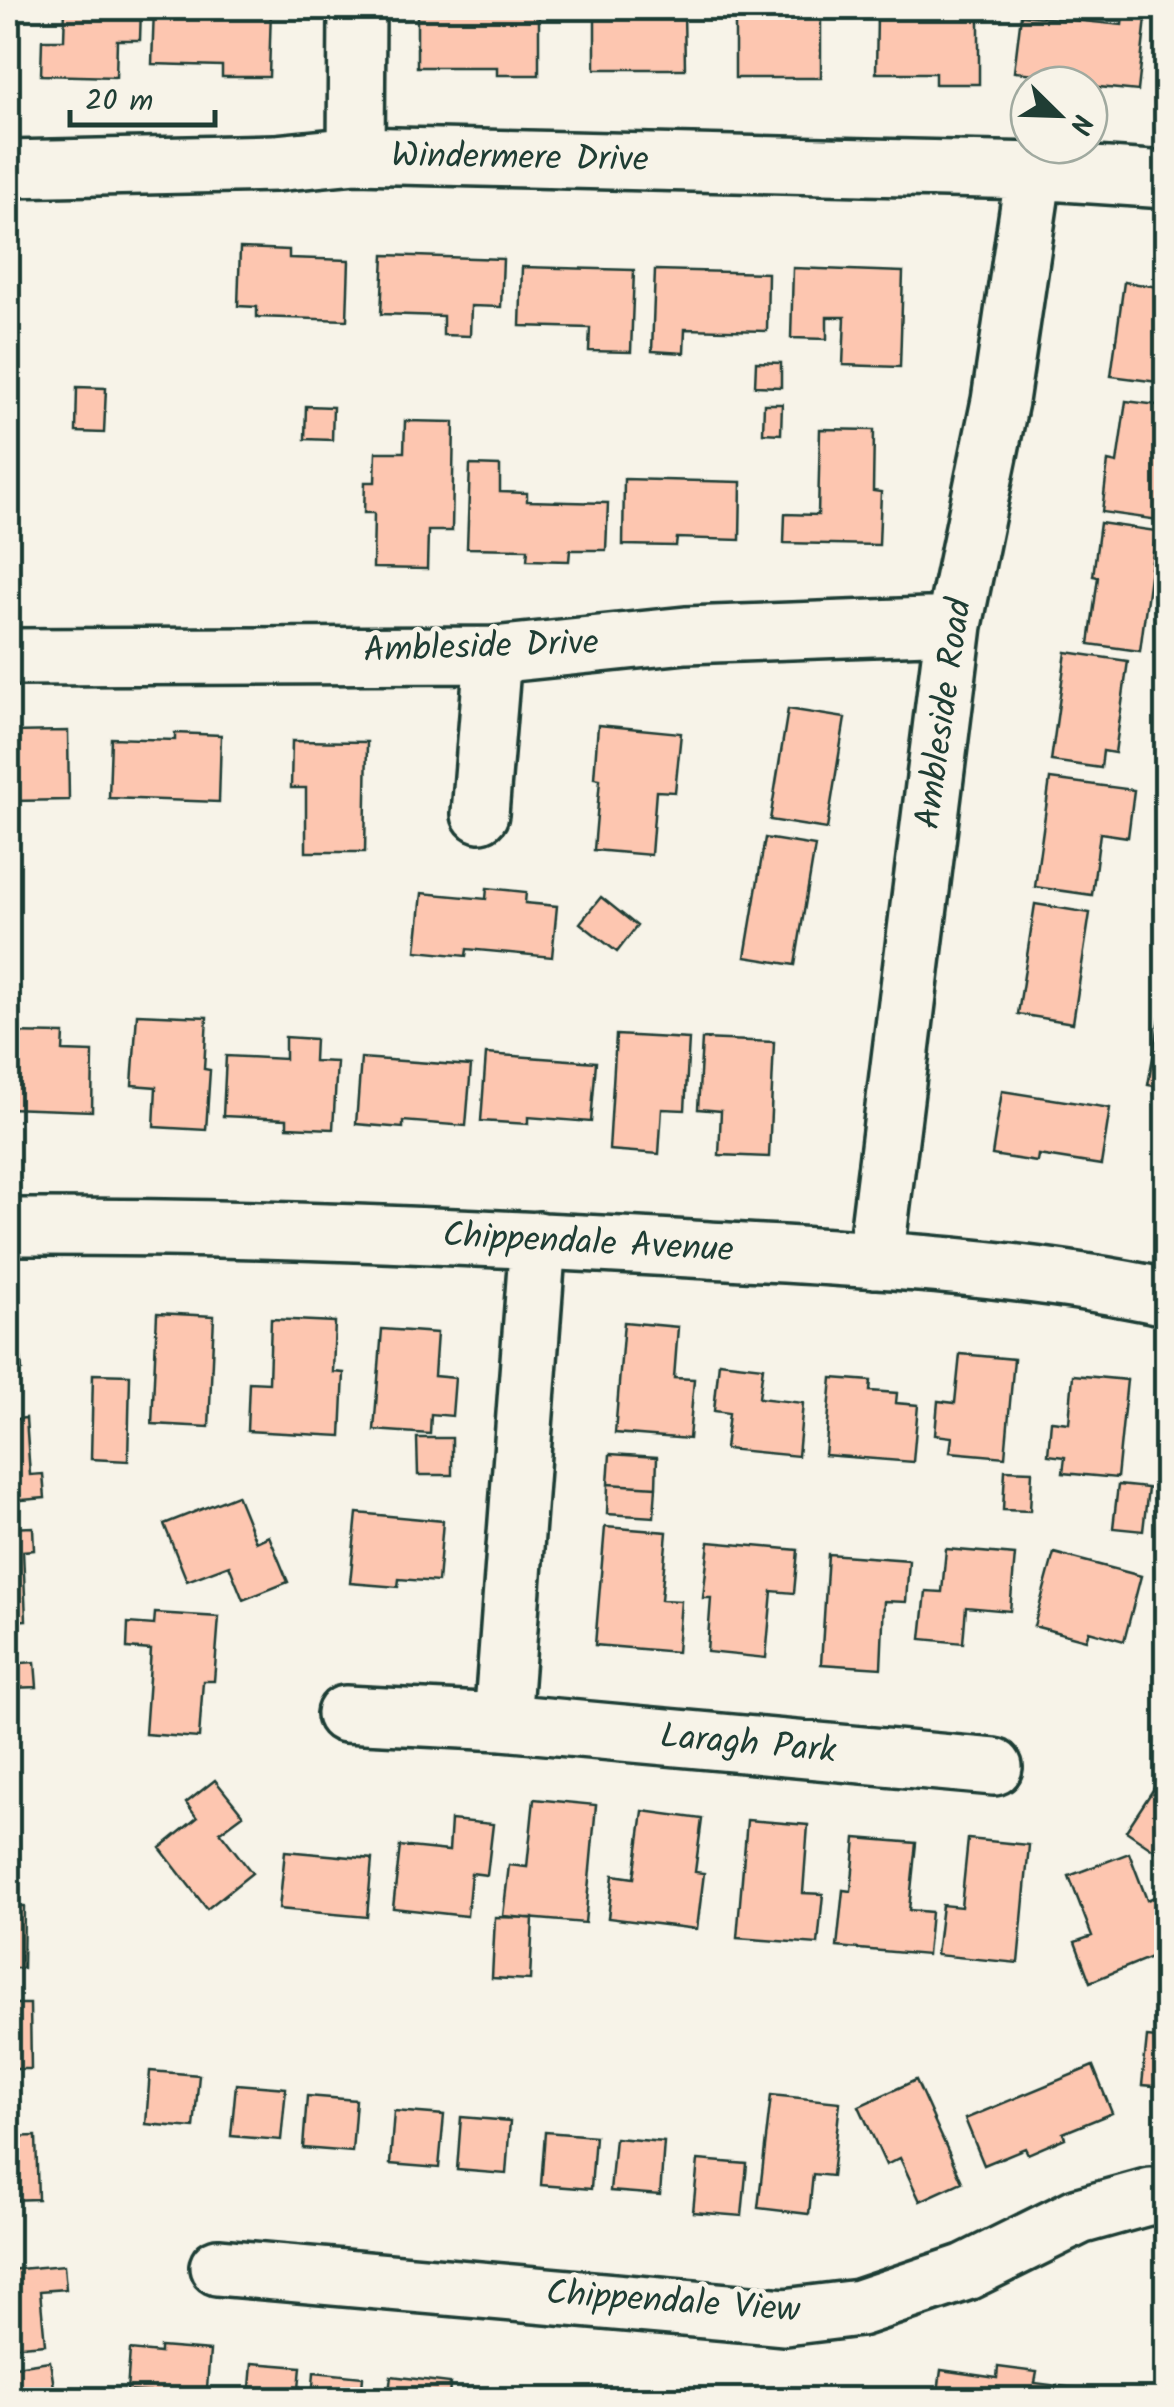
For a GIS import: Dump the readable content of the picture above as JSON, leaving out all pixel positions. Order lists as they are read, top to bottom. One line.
{"streets":{"street":["Windermere Drive","Ambleside Drive","Ambleside Road","Chippendale Avenue","Laragh Park","Chippendale View"]},"crossings":[["Windermere Drive","Ambleside Road"],["Ambleside Drive","Ambleside Road"],["Ambleside Road","Chippendale Avenue"]],"scale_bar":"20 m","north":"bottom right"}
